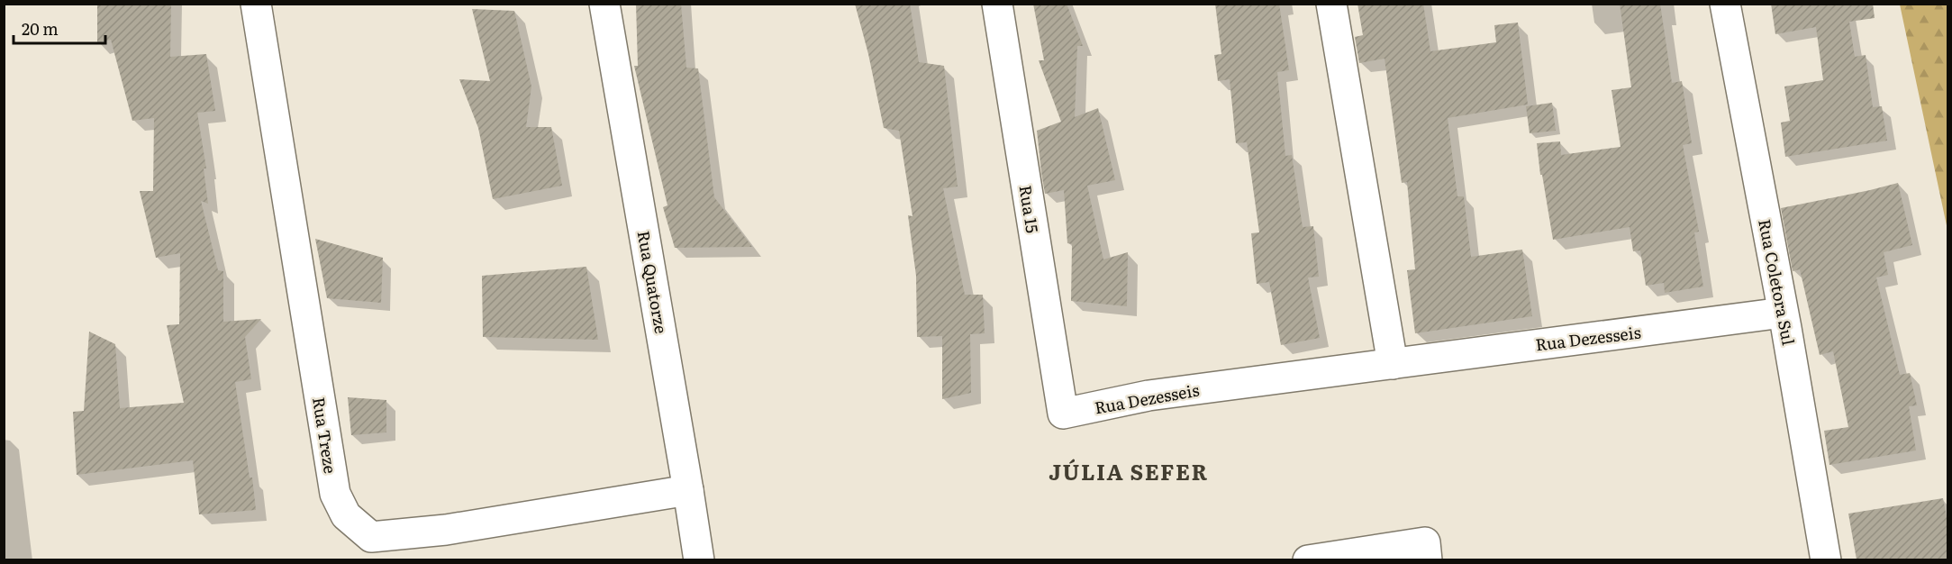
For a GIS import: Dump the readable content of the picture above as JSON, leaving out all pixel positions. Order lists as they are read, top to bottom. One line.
{"streets":{"street":["Rua 15","Rua Quatorze","Rua Coletora Sul","Rua Dezesseis","Rua Treze"]},"crossings":[["Rua 15","Rua Dezesseis"],["Rua Quatorze","Rua Treze"],["Rua Coletora Sul","Rua Dezesseis"]],"districts":["JÚLIA SEFER"],"scale_bar":"20 m"}
